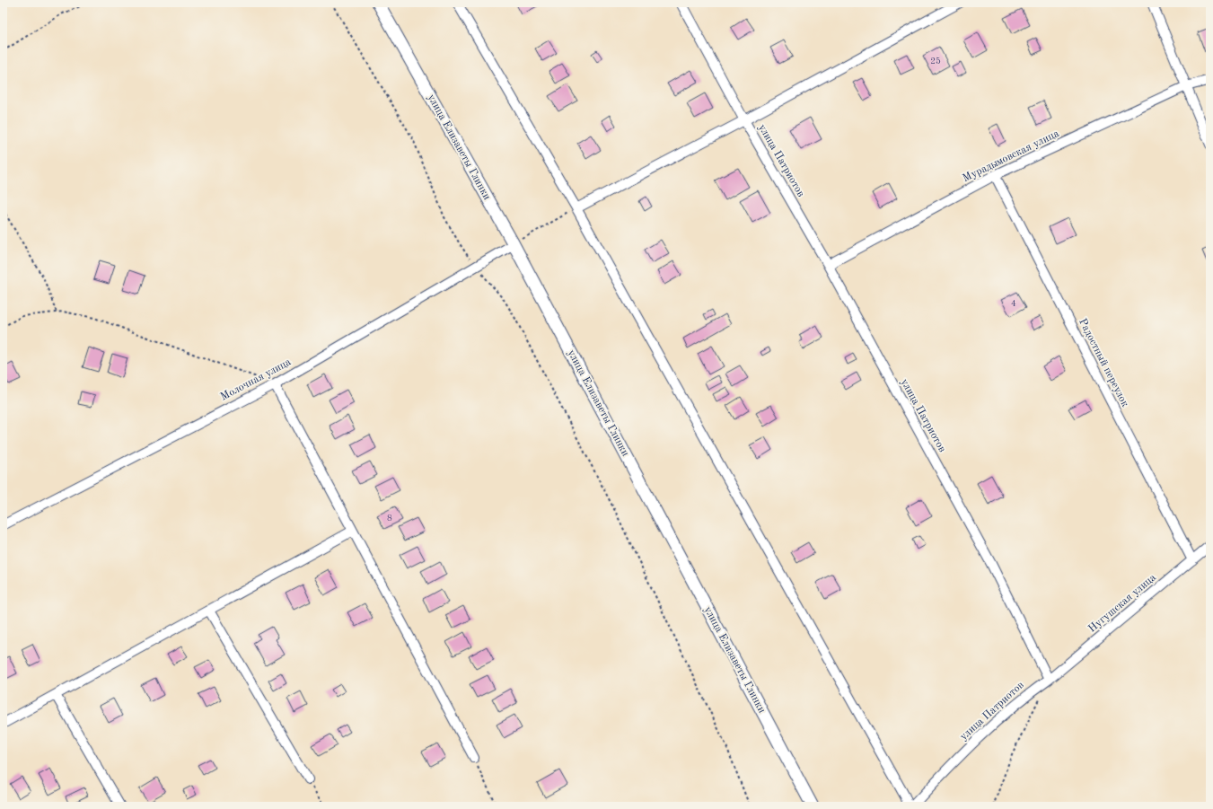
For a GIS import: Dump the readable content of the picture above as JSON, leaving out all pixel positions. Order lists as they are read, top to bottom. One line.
{"streets":{"street":["улица Елизаветы Глинки","Мурадымовская улица","улица Патриотов","Радостный переулок","Молочная улица","Нугушская улица"]},"crossings":[["улица Елизаветы Глинки","Молочная улица"],["Мурадымовская улица","улица Патриотов"],["Мурадымовская улица","Радостный переулок"],["улица Патриотов","Нугушская улица"],["Радостный переулок","Нугушская улица"]],"house_numbers":["25","4","8"]}
